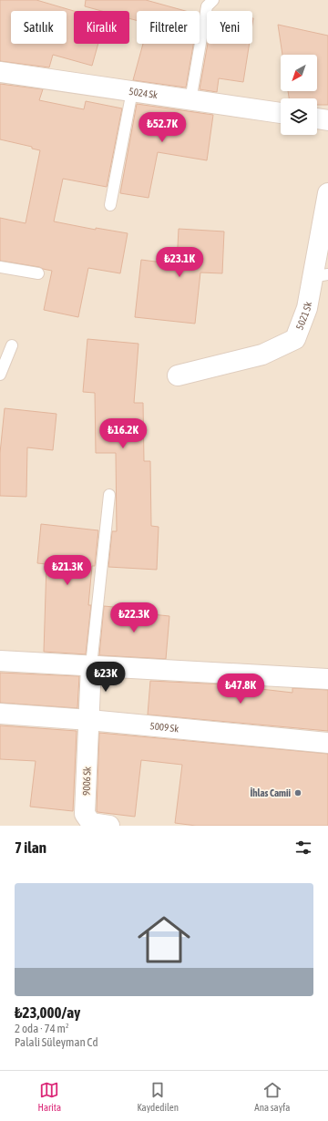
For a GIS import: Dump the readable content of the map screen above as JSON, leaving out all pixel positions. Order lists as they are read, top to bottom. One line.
{"streets":{"street":["5024 Sk","5021 Sk","5009 Sk","9006 Sk"]},"crossings":[["5009 Sk","9006 Sk"]],"places":["İhlas Camii"],"north":"bottom left","page":{"chip":["Satılık","Kiralık","Filtreler","Yeni"],"price":["₺52.7K","₺23.1K","₺16.2K","₺21.3K","₺22.3K","₺23K","₺47.8K"],"heading":"7 ilan","list":[{"name":"₺23,000/ay","note":"2 oda · 74 m² · Palali Süleyman Cd"}],"tabs":["Harita","Kaydedilen","Ana sayfa"]}}
